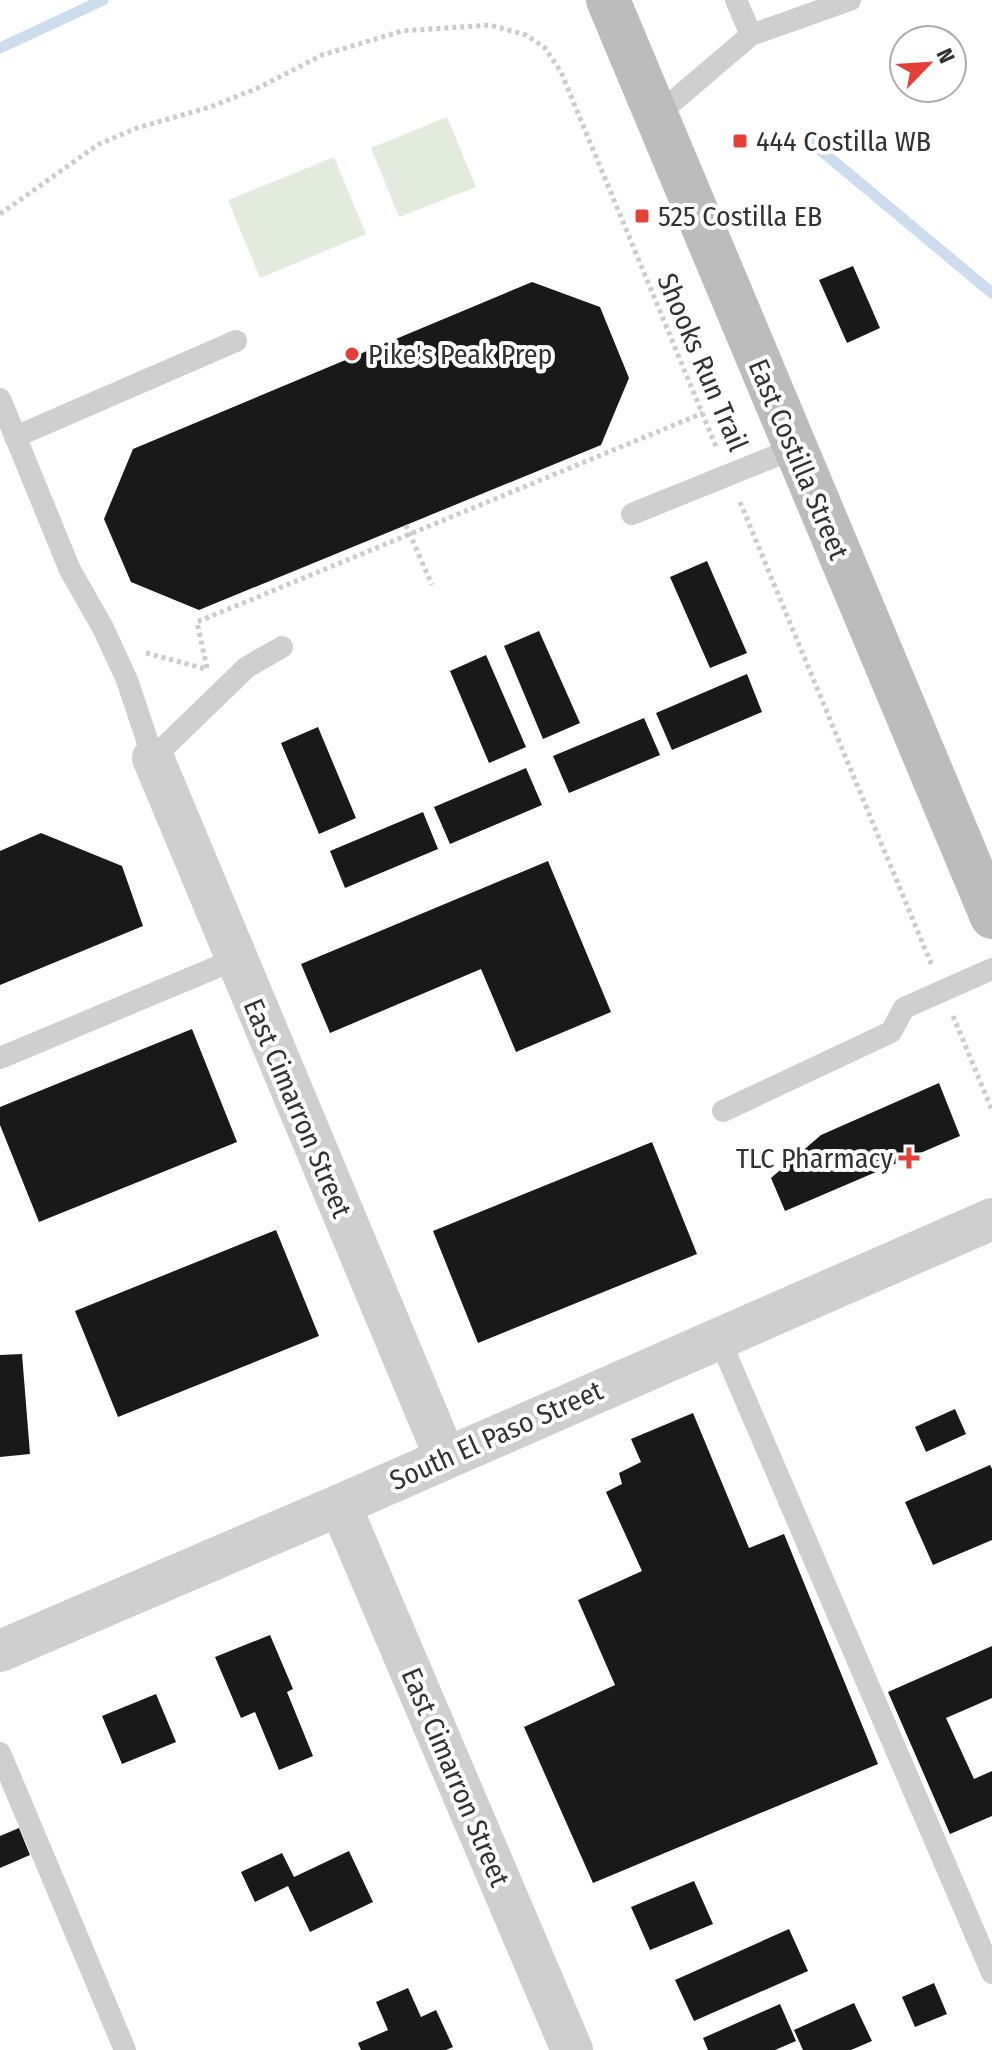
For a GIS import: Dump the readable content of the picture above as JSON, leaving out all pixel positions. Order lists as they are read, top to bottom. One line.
{"streets":{"street":["East Costilla Street","East Cimarron Street","South El Paso Street"],"path":["Shooks Run Trail"]},"crossings":[["East Cimarron Street","South El Paso Street"]],"places":{"transit":["444 Costilla WB","525 Costilla EB"],"other":["Pike's Peak Prep"],"health":["TLC Pharmacy"]},"north":"top right"}
